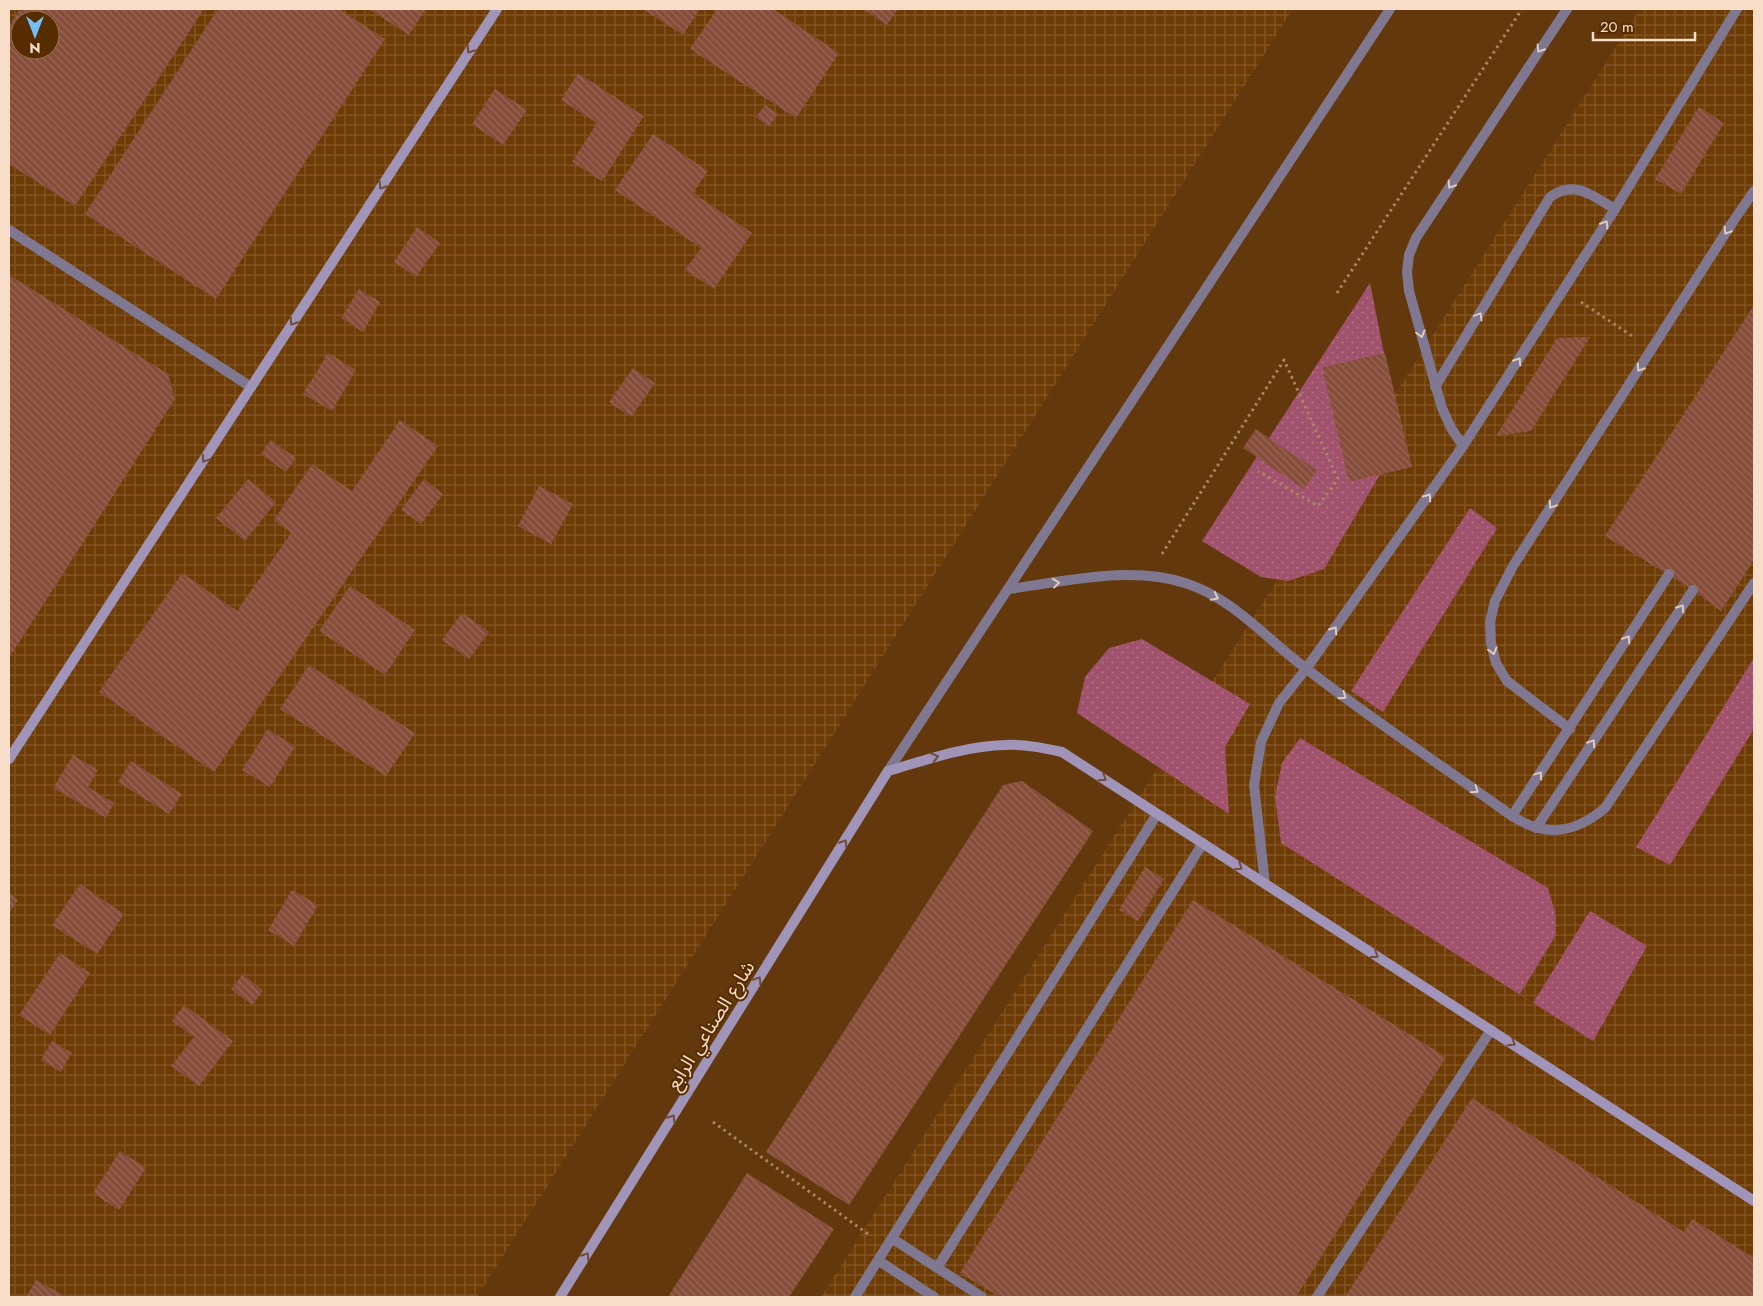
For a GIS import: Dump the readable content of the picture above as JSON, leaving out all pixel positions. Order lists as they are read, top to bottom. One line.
{"streets":{"main road":["شارع الصناعي الرابع"]},"one_way":["شارع الصناعي الرابع"],"scale_bar":"20 m","north":"bottom"}
